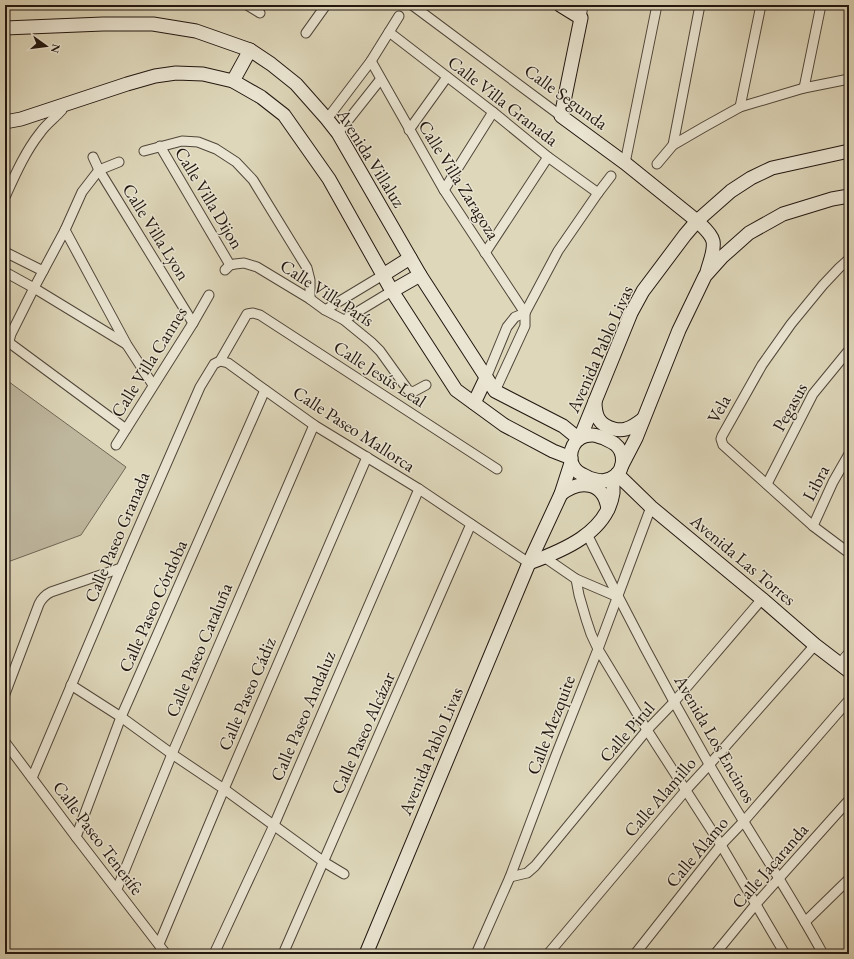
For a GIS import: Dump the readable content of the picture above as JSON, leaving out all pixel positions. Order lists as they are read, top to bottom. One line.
{"streets":{"street":["Calle Segunda","Calle Villa Granada","Avenida Villaluz","Calle Villa Zaragoza","Calle Villa Dijon","Calle Villa Lyon","Calle Villa París","Avenida Pablo Livas","Calle Villa Cannes","Calle Jesús Leal","Pegasus","Vela","Calle Paseo Mallorca","Libra","Calle Paseo Granada","Avenida Las Torres","Calle Paseo Córdoba","Calle Paseo Cataluña","Calle Paseo Cádiz","Calle Paseo Andaluz","Calle Mezquite","Calle Pirul","Calle Paseo Alcázar","Avenida Los Encinos","Calle Alamillo","Calle Paseo Tenerife","Calle Álamo","Calle Jacaranda"]},"crossings":[["Calle Segunda","Avenida Pablo Livas"],["Avenida Villaluz","Avenida Pablo Livas"],["Avenida Villaluz","Avenida Las Torres"],["Calle Villa Dijon","Calle Villa París"],["Calle Villa Lyon","Calle Villa Cannes"],["Avenida Pablo Livas","Calle Paseo Mallorca"],["Avenida Pablo Livas","Avenida Las Torres"],["Calle Jesús Leal","Calle Paseo Granada"],["Pegasus","Vela"],["Vela","Libra"],["Calle Paseo Mallorca","Calle Paseo Granada"],["Calle Paseo Mallorca","Calle Paseo Córdoba"],["Calle Paseo Mallorca","Calle Paseo Cataluña"],["Calle Paseo Mallorca","Calle Paseo Cádiz"],["Calle Paseo Mallorca","Calle Paseo Andaluz"],["Calle Paseo Mallorca","Calle Paseo Alcázar"],["Calle Paseo Granada","Calle Paseo Tenerife"],["Avenida Las Torres","Calle Mezquite"],["Avenida Las Torres","Calle Pirul"],["Avenida Las Torres","Calle Alamillo"],["Calle Paseo Córdoba","Calle Paseo Tenerife"],["Calle Paseo Cataluña","Calle Paseo Tenerife"],["Calle Paseo Cádiz","Calle Paseo Tenerife"],["Calle Mezquite","Calle Pirul"],["Calle Mezquite","Avenida Los Encinos"],["Calle Pirul","Avenida Los Encinos"],["Avenida Los Encinos","Calle Alamillo"],["Avenida Los Encinos","Calle Álamo"],["Avenida Los Encinos","Calle Jacaranda"]],"north":"right"}
